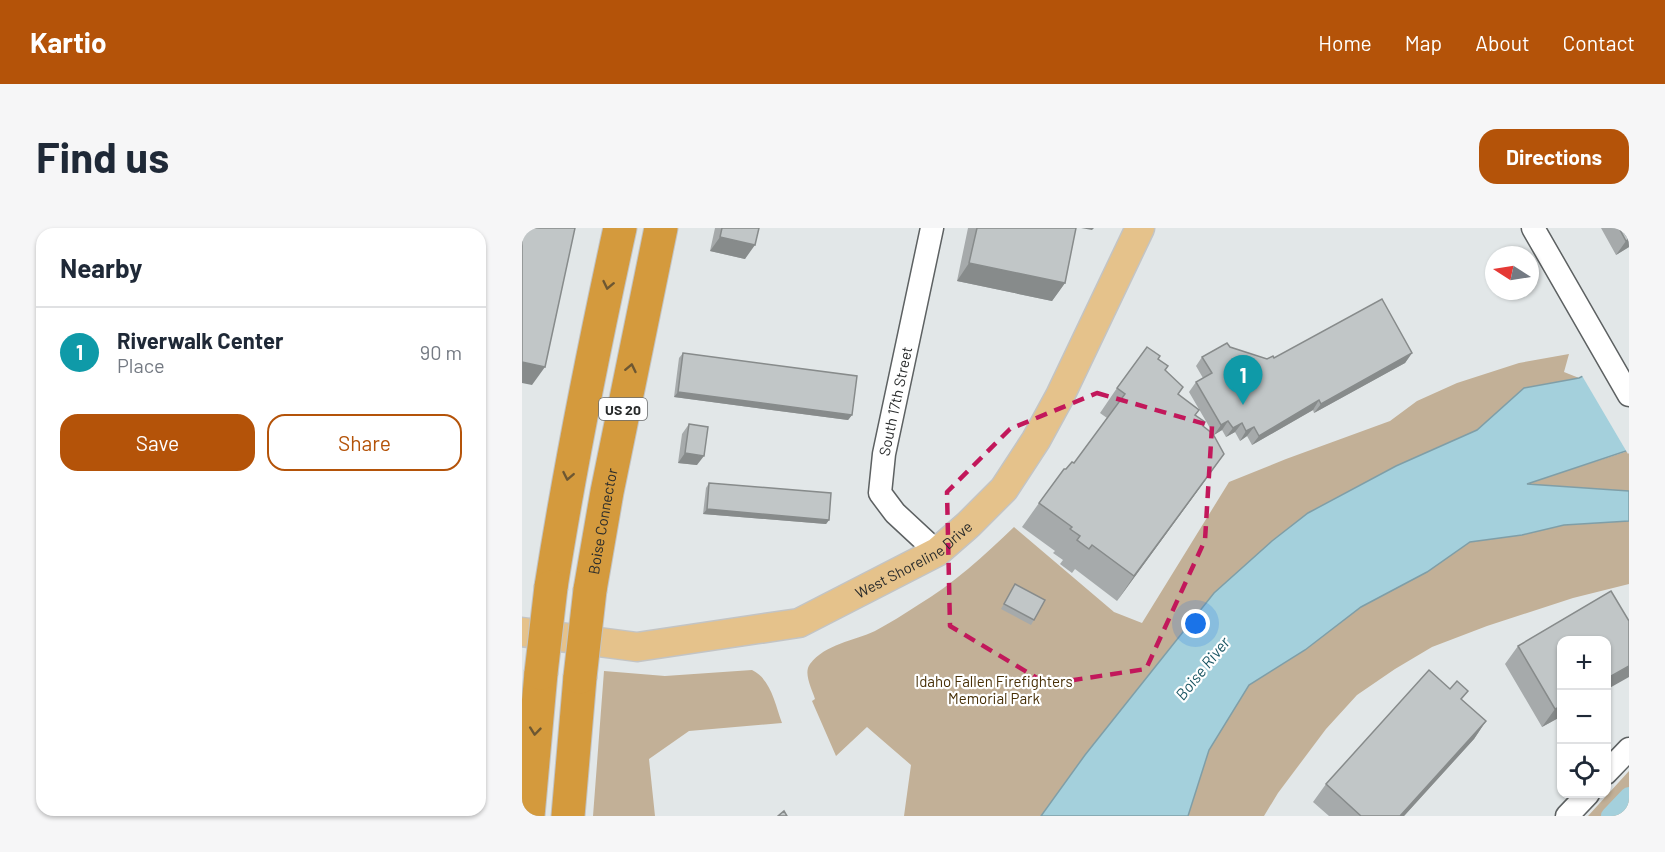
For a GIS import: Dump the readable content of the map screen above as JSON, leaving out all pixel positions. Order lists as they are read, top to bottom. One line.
{"streets":{"highway":["US 20","Boise Connector"],"main road":["West Shoreline Drive"],"street":["South 17th Street"]},"crossings":[["South 17th Street","West Shoreline Drive"]],"water":["Boise River"],"parks":["Idaho Fallen Firefighters Memorial Park"],"north":"left","page":{"header":"Kartio","nav":["Home","Map","About","Contact"],"buttons":["Directions",["Save","Share"]],"title":"Find us","heading":"Nearby","list":[{"mark":"1","name":"Riverwalk Center","note":"Place","value":"90 m"}],"pins":"1","map_buttons":["+","−"]}}
